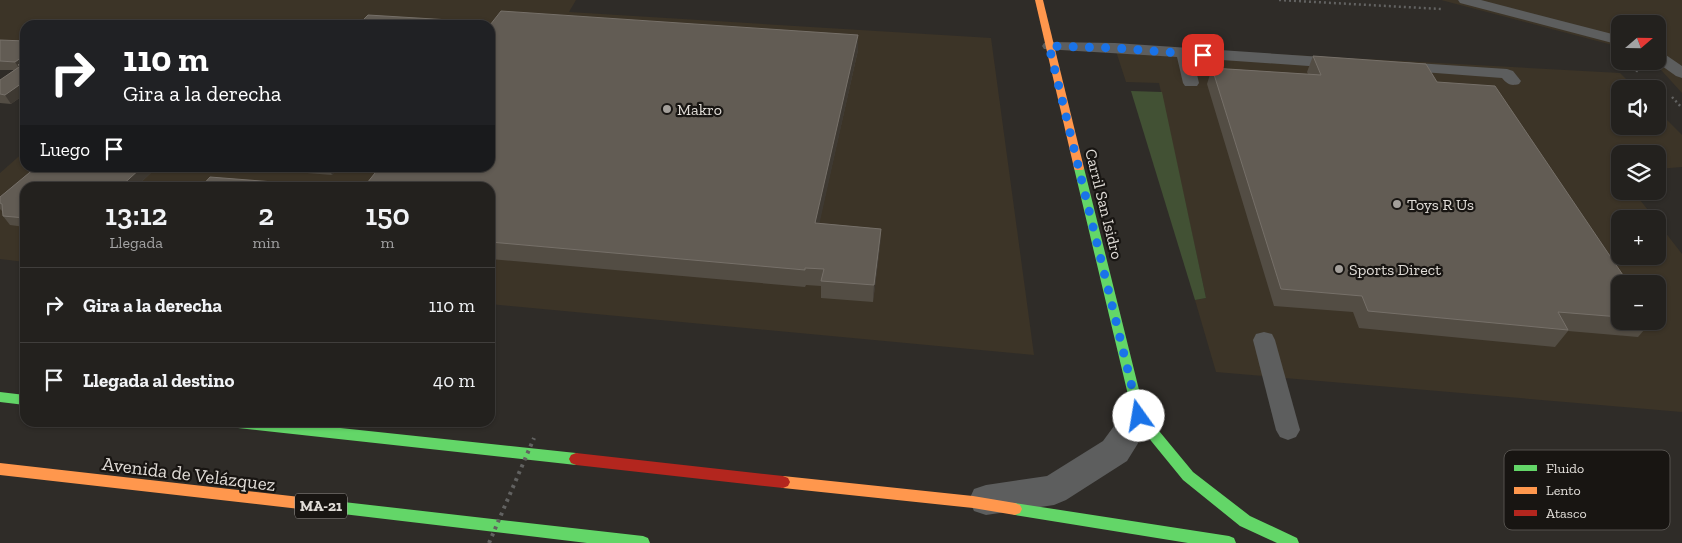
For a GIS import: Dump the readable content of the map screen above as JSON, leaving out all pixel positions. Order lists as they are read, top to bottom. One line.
{"streets":{"main road":["Carril San Isidro","Avenida de Velázquez","MA-21"]},"places":["Makro","Toys R Us","Sports Direct"],"legend":["Fluido","Lento","Atasco"],"north":"right","page":{"map_buttons":["+","−"],"turn":["110 m","Gira a la derecha"],"then":"Luego","eta":["13:12","Llegada","2","min","150","m"],"list":[{"name":"Gira a la derecha","value":"110 m"},{"name":"Llegada al destino","value":"40 m"}]}}
